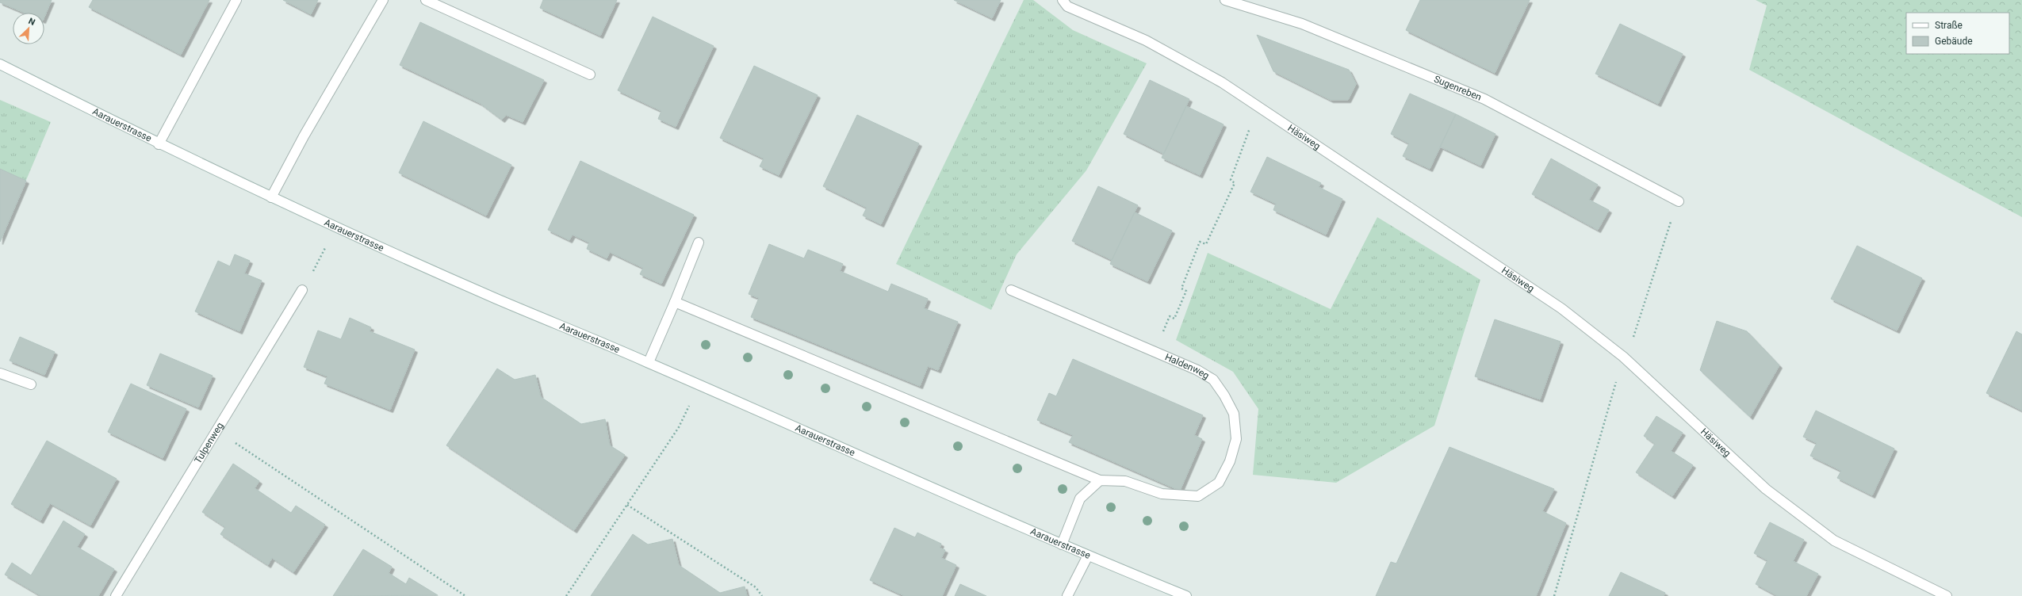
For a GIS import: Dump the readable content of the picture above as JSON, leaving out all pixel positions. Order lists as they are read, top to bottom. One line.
{"streets":{"street":["Sugenreben","Aarauerstrasse","Häsiweg","Haldenweg","Tulpenweg"]},"legend":["Straße","Gebäude"],"north":"top right"}
